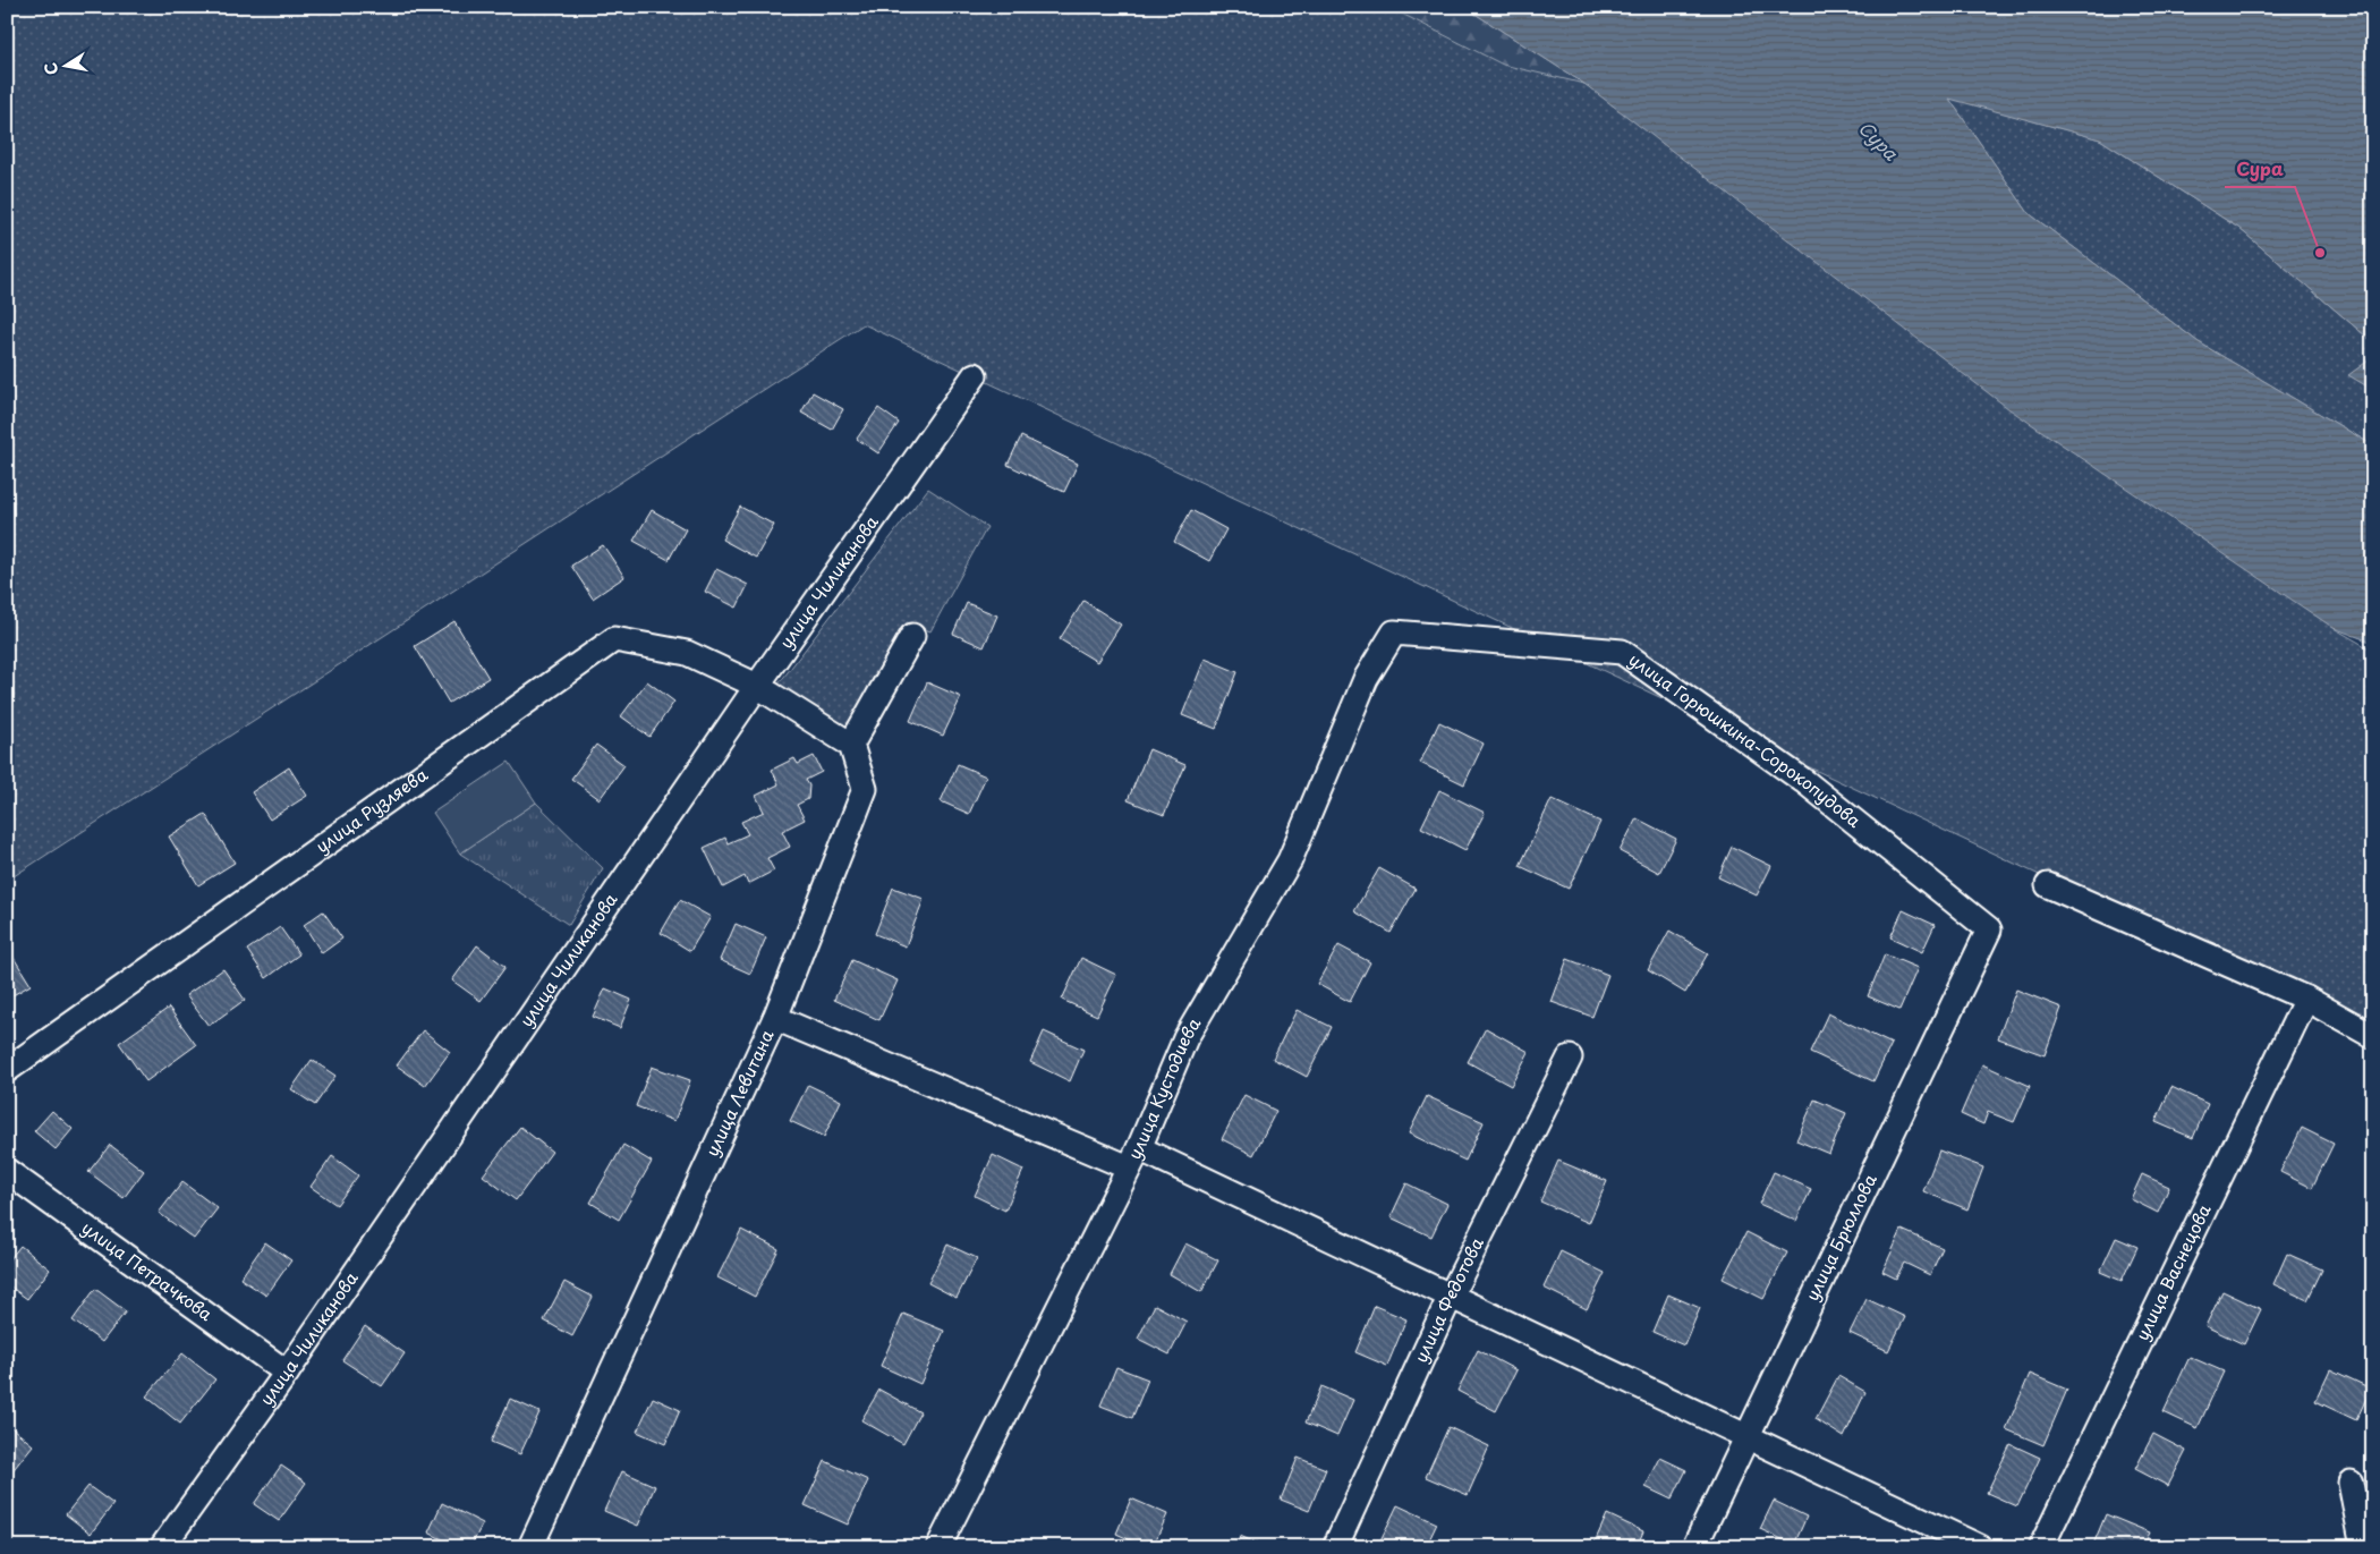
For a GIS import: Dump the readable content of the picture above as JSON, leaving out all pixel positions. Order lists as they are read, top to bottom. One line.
{"streets":{"street":["улица Чиликанова","улица Горюшкина-Сорокопудова","улица Рузляева","улица Кустодиева","улица Левитана","улица Брюллова","улица Петрачкова","улица Васнецова","улица Федотова"]},"crossings":[["улица Чиликанова","улица Рузляева"],["улица Чиликанова","улица Петрачкова"],["улица Горюшкина-Сорокопудова","улица Кустодиева"],["улица Горюшкина-Сорокопудова","улица Брюллова"],["улица Рузляева","улица Левитана"]],"water":["Сура"],"places":["Сура"],"north":"left"}
